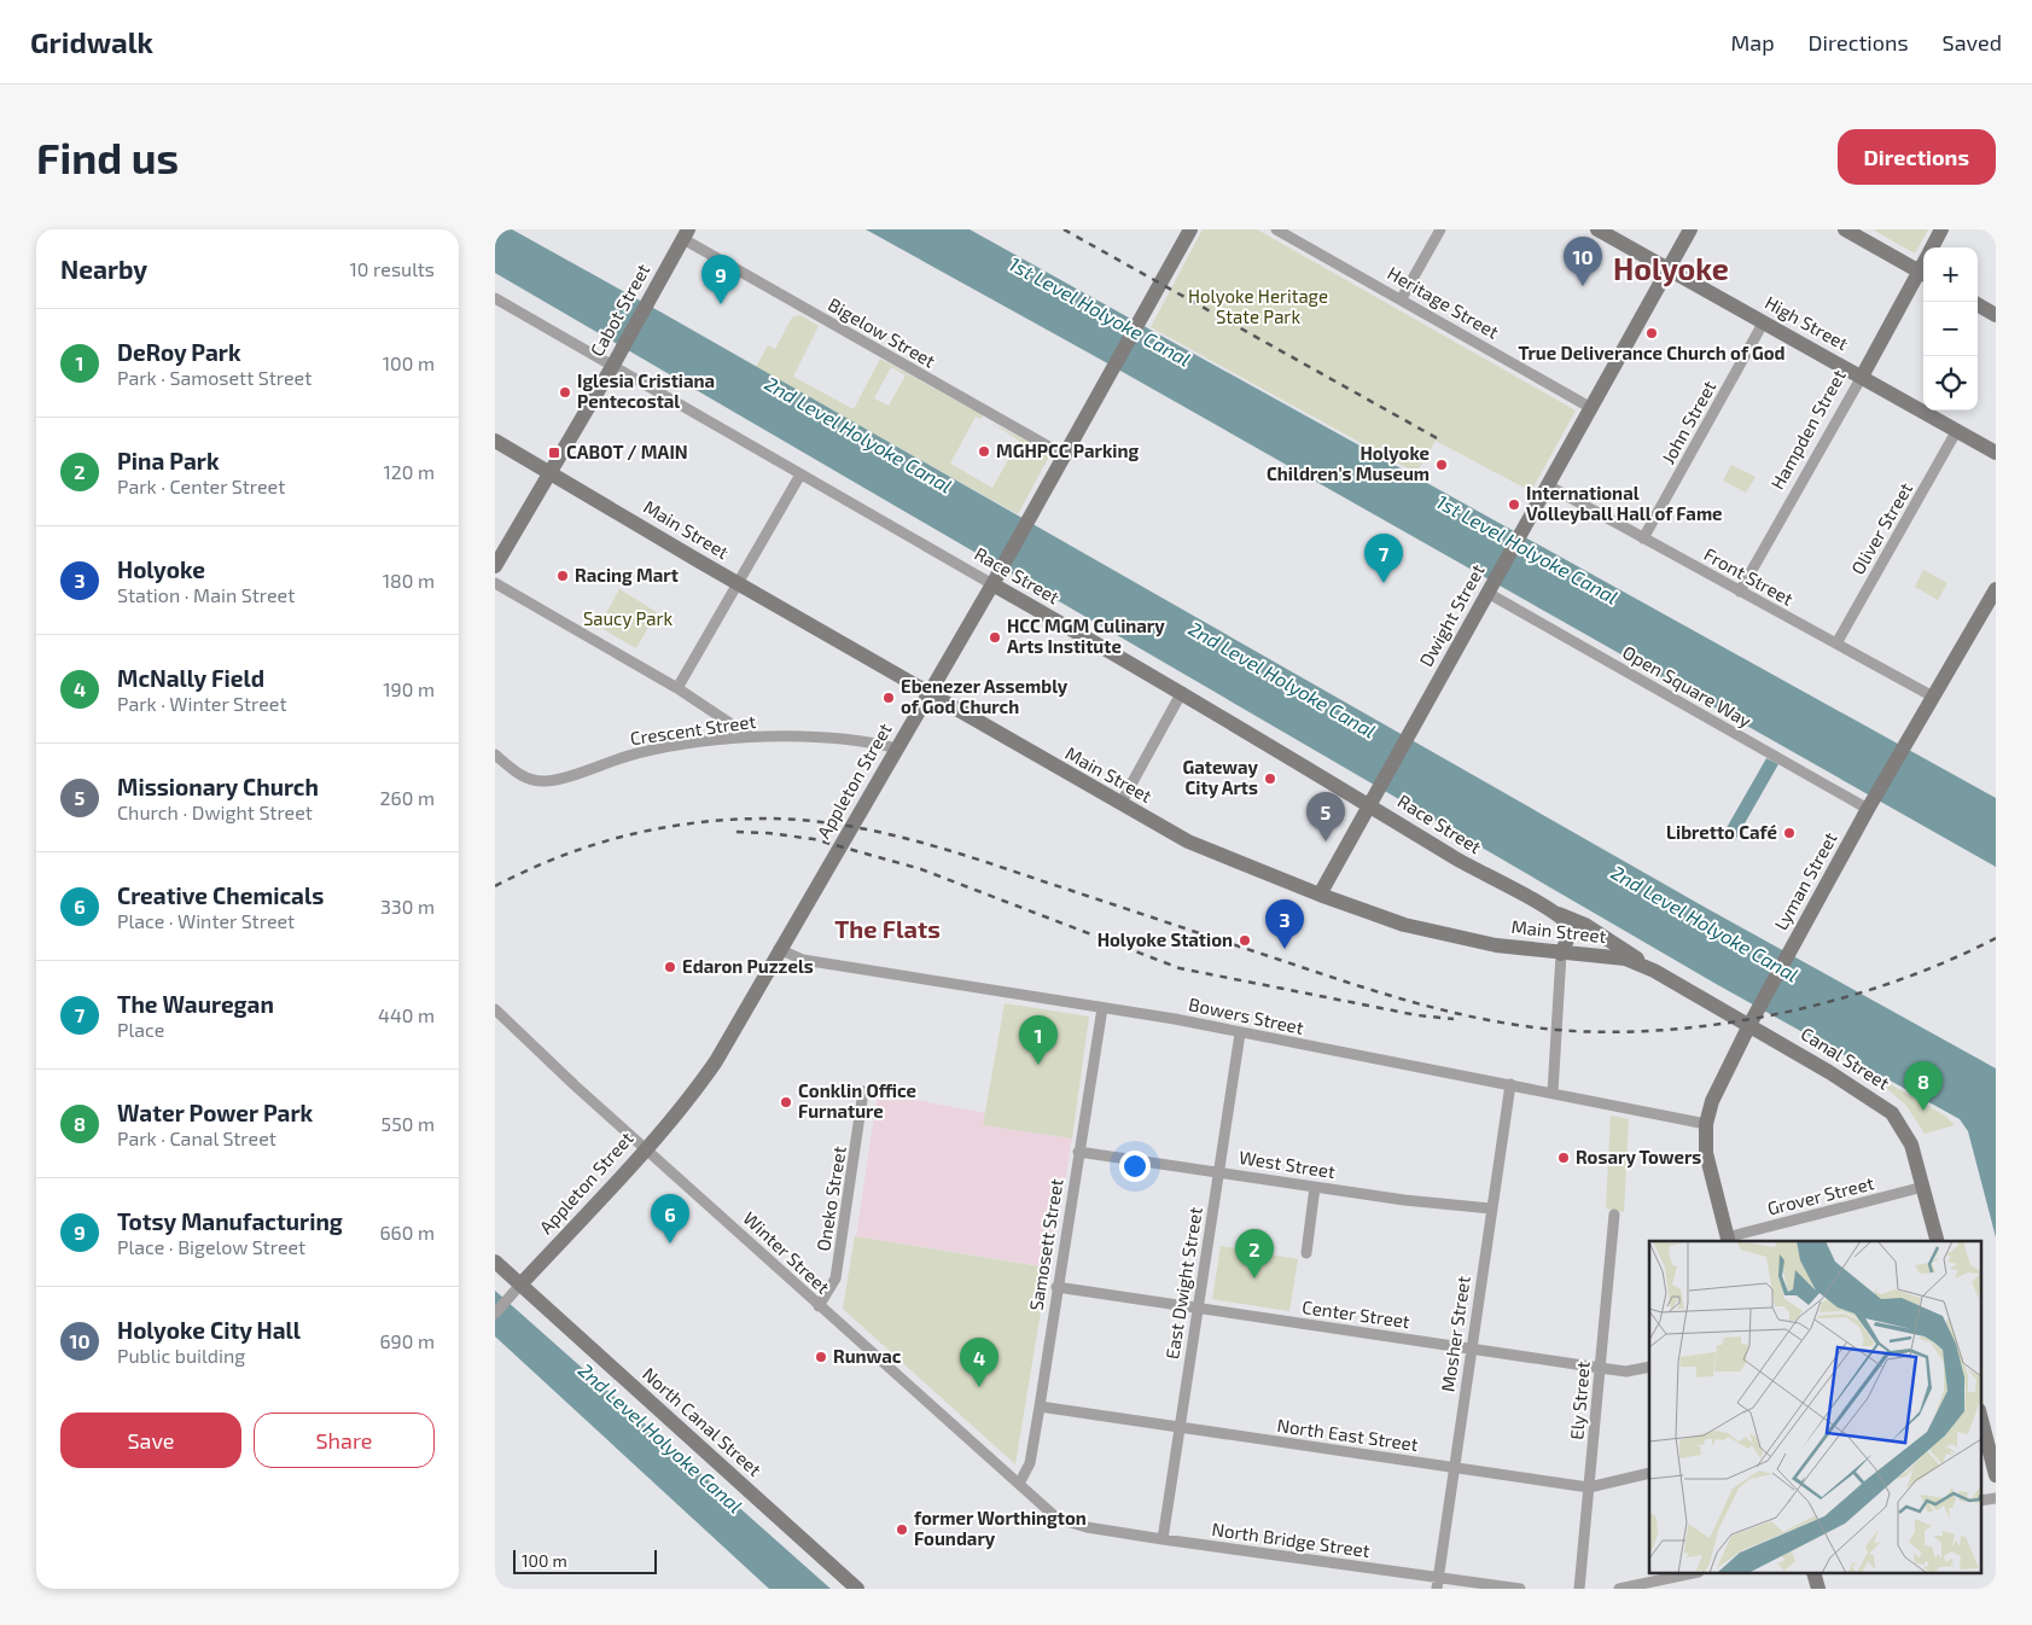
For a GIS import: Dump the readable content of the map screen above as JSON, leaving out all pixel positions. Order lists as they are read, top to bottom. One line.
{"streets":{"street":["Heritage Street","Cabot Street","High Street","Bigelow Street","John Street","Hampden Street","Oliver Street","Main Street","Race Street","Front Street","Dwight Street","Open Square Way","Crescent Street","Appleton Street","Lyman Street","Bowers Street","Canal Street","West Street","Grover Street","Oneko Street","Samosett Street","Winter Street","East Dwight Street","Center Street","Mosher Street","Ely Street","North Canal Street","North East Street","North Bridge Street"]},"crossings":[["Heritage Street","Dwight Street"],["Cabot Street","Bigelow Street"],["Cabot Street","Main Street"],["Cabot Street","Race Street"],["High Street","John Street"],["High Street","Hampden Street"],["High Street","Oliver Street"],["High Street","Dwight Street"],["Bigelow Street","Appleton Street"],["John Street","Front Street"],["Hampden Street","Front Street"],["Oliver Street","Front Street"],["Main Street","Race Street"],["Main Street","Dwight Street"],["Main Street","Appleton Street"],["Main Street","Lyman Street"],["Main Street","Canal Street"],["Race Street","Dwight Street"],["Race Street","Appleton Street"],["Front Street","Dwight Street"],["Front Street","Lyman Street"],["Dwight Street","Open Square Way"],["Open Square Way","Lyman Street"],["Crescent Street","Appleton Street"],["Appleton Street","Bowers Street"],["Appleton Street","Winter Street"],["Appleton Street","North Canal Street"],["Lyman Street","Bowers Street"],["Lyman Street","Canal Street"],["Lyman Street","Grover Street"],["Bowers Street","Samosett Street"],["Bowers Street","East Dwight Street"],["Bowers Street","Mosher Street"],["Canal Street","Grover Street"],["West Street","Samosett Street"],["West Street","East Dwight Street"],["West Street","Mosher Street"],["Oneko Street","Winter Street"],["Samosett Street","Winter Street"],["Samosett Street","Center Street"],["Samosett Street","North East Street"],["Winter Street","North Bridge Street"],["East Dwight Street","Center Street"],["East Dwight Street","North East Street"],["East Dwight Street","North Bridge Street"],["Center Street","Mosher Street"],["Center Street","Ely Street"],["Mosher Street","North East Street"],["Mosher Street","North Bridge Street"],["Ely Street","North East Street"]],"districts":["Holyoke","The Flats"],"water":["1st Level Holyoke Canal","2nd Level Holyoke Canal"],"parks":["Holyoke Heritage State Park","Saucy Park"],"places":{"other":["True Deliverance Church of God","Iglesia Cristiana Pentecostal","MGHPCC Parking","Holyoke Children's Museum","International Volleyball Hall of Fame","Racing Mart","HCC MGM Culinary Arts Institute","Ebenezer Assembly of God Church","Gateway City Arts","Libretto Café","Holyoke Station","Edaron Puzzels","Conklin Office Furnature","Rosary Towers","Runwac","former Worthington Foundary"],"transit":["CABOT / MAIN"]},"scale_bar":"100 m","page":{"header":"Gridwalk","nav":["Map","Directions","Saved"],"buttons":["Directions",["Save","Share"]],"title":"Find us","heading":["Nearby","10 results"],"pins":["10","9","7","5","3","1","8","6","2","4"],"map_buttons":["+","−"],"list":[{"mark":"1","name":"DeRoy Park","note":"Park · Samosett Street","value":"100 m"},{"mark":"2","name":"Pina Park","note":"Park · Center Street","value":"120 m"},{"mark":"3","name":"Holyoke","note":"Station · Main Street","value":"180 m"},{"mark":"4","name":"McNally Field","note":"Park · Winter Street","value":"190 m"},{"mark":"5","name":"Missionary Church","note":"Church · Dwight Street","value":"260 m"},{"mark":"6","name":"Creative Chemicals","note":"Place · Winter Street","value":"330 m"},{"mark":"7","name":"The Wauregan","note":"Place","value":"440 m"},{"mark":"8","name":"Water Power Park","note":"Park · Canal Street","value":"550 m"},{"mark":"9","name":"Totsy Manufacturing","note":"Place · Bigelow Street","value":"660 m"},{"mark":"10","name":"Holyoke City Hall","note":"Public building","value":"690 m"}],"scale":"100 m"}}
